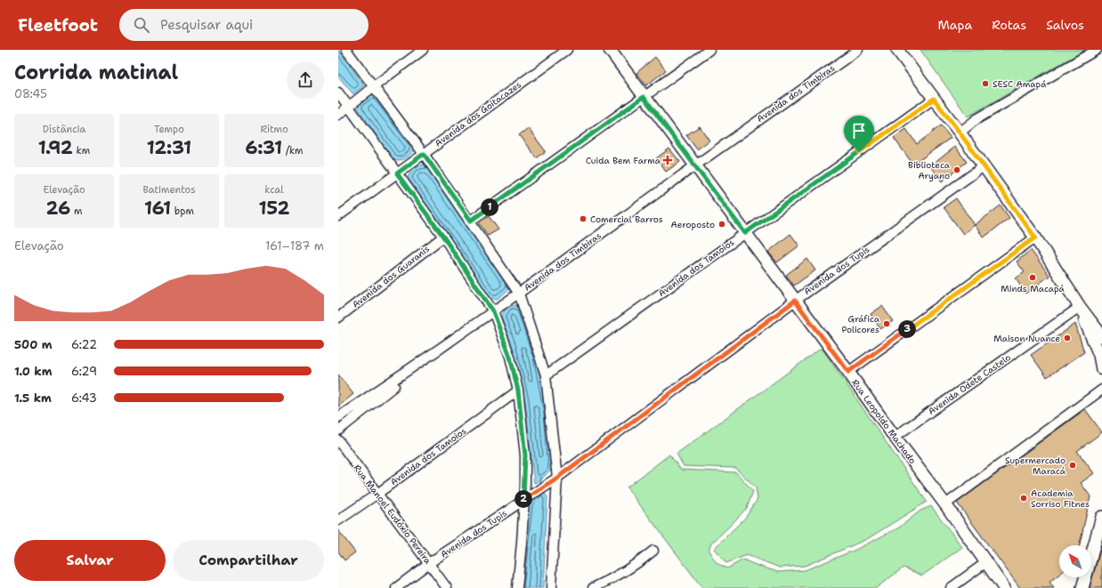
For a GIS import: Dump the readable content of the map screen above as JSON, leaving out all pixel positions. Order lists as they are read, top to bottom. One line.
{"streets":{"main road":["Rua Leopoldo Machado"],"street":["Avenida dos Timbiras","Avenida dos Goitacazes","Avenida dos Tamoios","Avenida dos Tupis","Avenida dos Guaranis","Avenida Odete Castelo","Rua Manoel Eudóxio Pereira"]},"crossings":[["Avenida dos Timbiras","Rua Leopoldo Machado"],["Avenida dos Tamoios","Rua Leopoldo Machado"],["Avenida dos Tamoios","Rua Manoel Eudóxio Pereira"],["Avenida dos Tupis","Rua Leopoldo Machado"],["Avenida dos Tupis","Rua Manoel Eudóxio Pereira"],["Avenida Odete Castelo","Rua Leopoldo Machado"]],"places":{"other":["SESC Amapá","Biblioteca Aryano","Comercial Barros","Aeroposto","Minds Macapá","Gráfica Policores","Maison Nuance","Supermercado Maracá","Academia Sorriso Fitnes"],"health":["Cuida Bem Farma"]},"north":"top left","page":{"header":"Fleetfoot","search":"Pesquisar aqui","nav":["Mapa","Rotas","Salvos"],"heading":["Corrida matinal","08:45"],"stats":[["Distância","1.92 km"],["Tempo","12:31"],["Ritmo","6:31 /km"],["Elevação","26 m"],["Batimentos","161 bpm"],["kcal","152"]],"pins":["1","3","2"],"chart":["Elevação","161–187 m"],"list":[{"name":"500 m","note":"6:22"},{"name":"1.0 km","note":"6:29"},{"name":"1.5 km","note":"6:43"}],"buttons":["Salvar","Compartilhar"]}}
